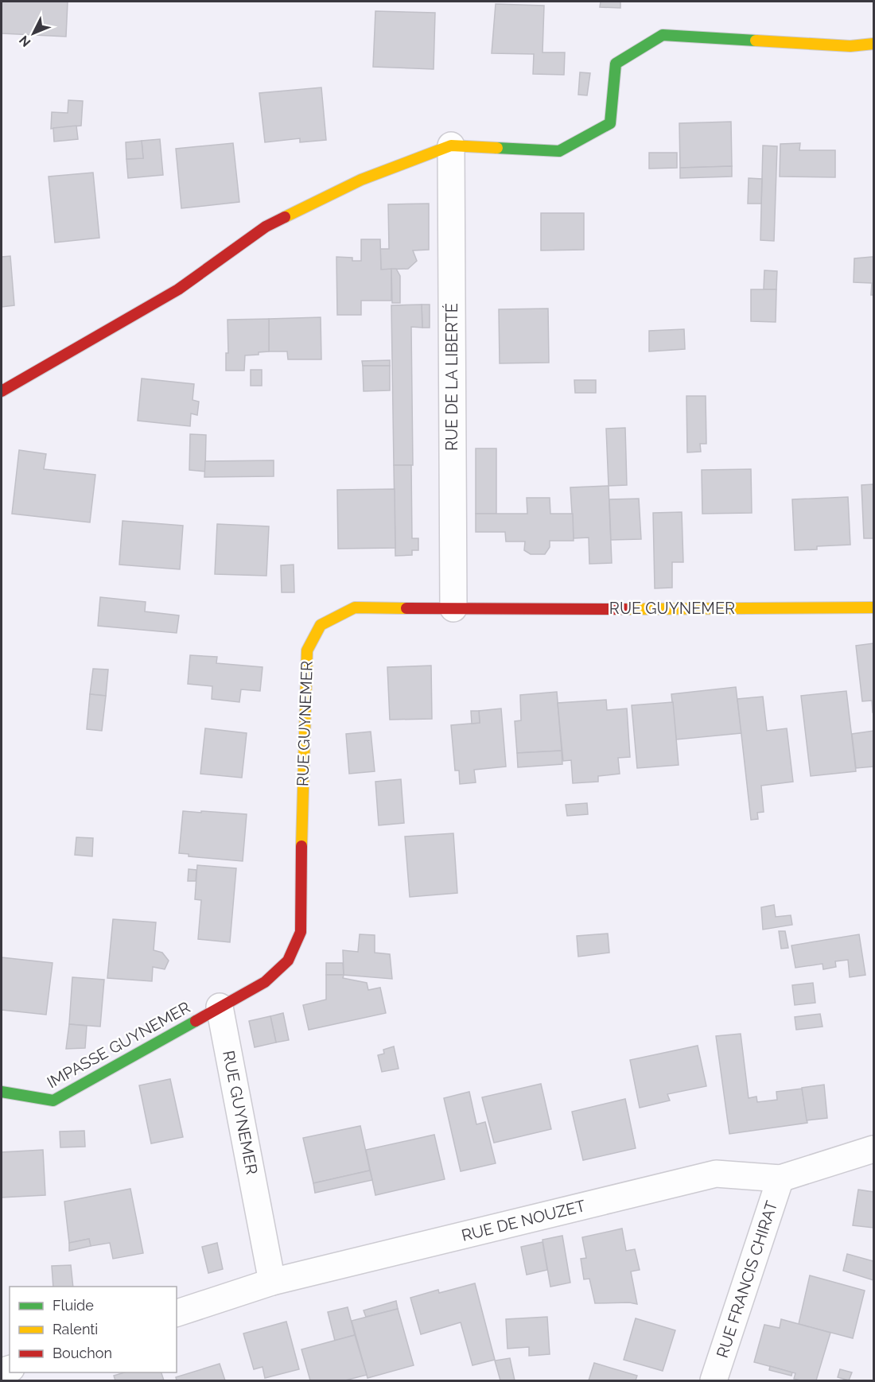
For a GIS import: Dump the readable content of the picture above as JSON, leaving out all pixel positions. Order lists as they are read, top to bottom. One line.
{"streets":{"street":["RUE DE LA LIBERTÉ","RUE GUYNEMER","IMPASSE GUYNEMER","RUE DE NOUZET","RUE FRANCIS CHIRAT"]},"crossings":[["RUE DE LA LIBERTÉ","RUE GUYNEMER"],["RUE GUYNEMER","IMPASSE GUYNEMER"],["RUE GUYNEMER","RUE DE NOUZET"],["RUE DE NOUZET","RUE FRANCIS CHIRAT"]],"legend":["Fluide","Ralenti","Bouchon"],"north":"bottom left"}
